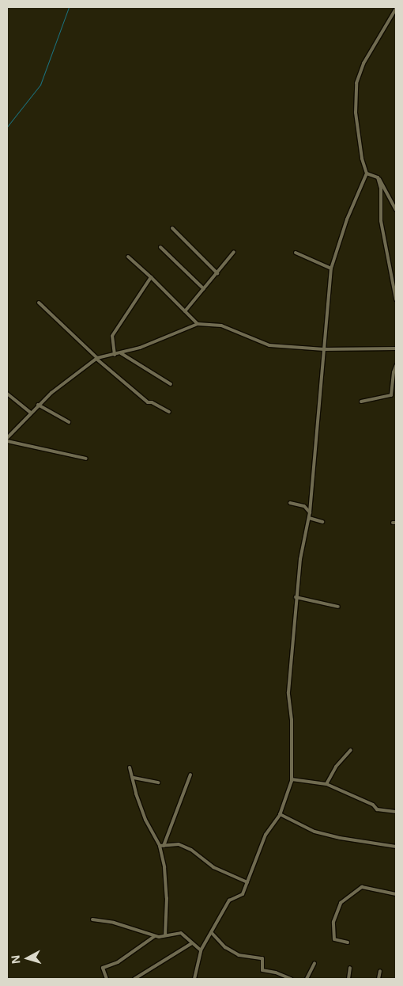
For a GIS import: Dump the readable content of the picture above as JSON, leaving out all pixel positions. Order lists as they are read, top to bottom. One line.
{"north":"left"}
